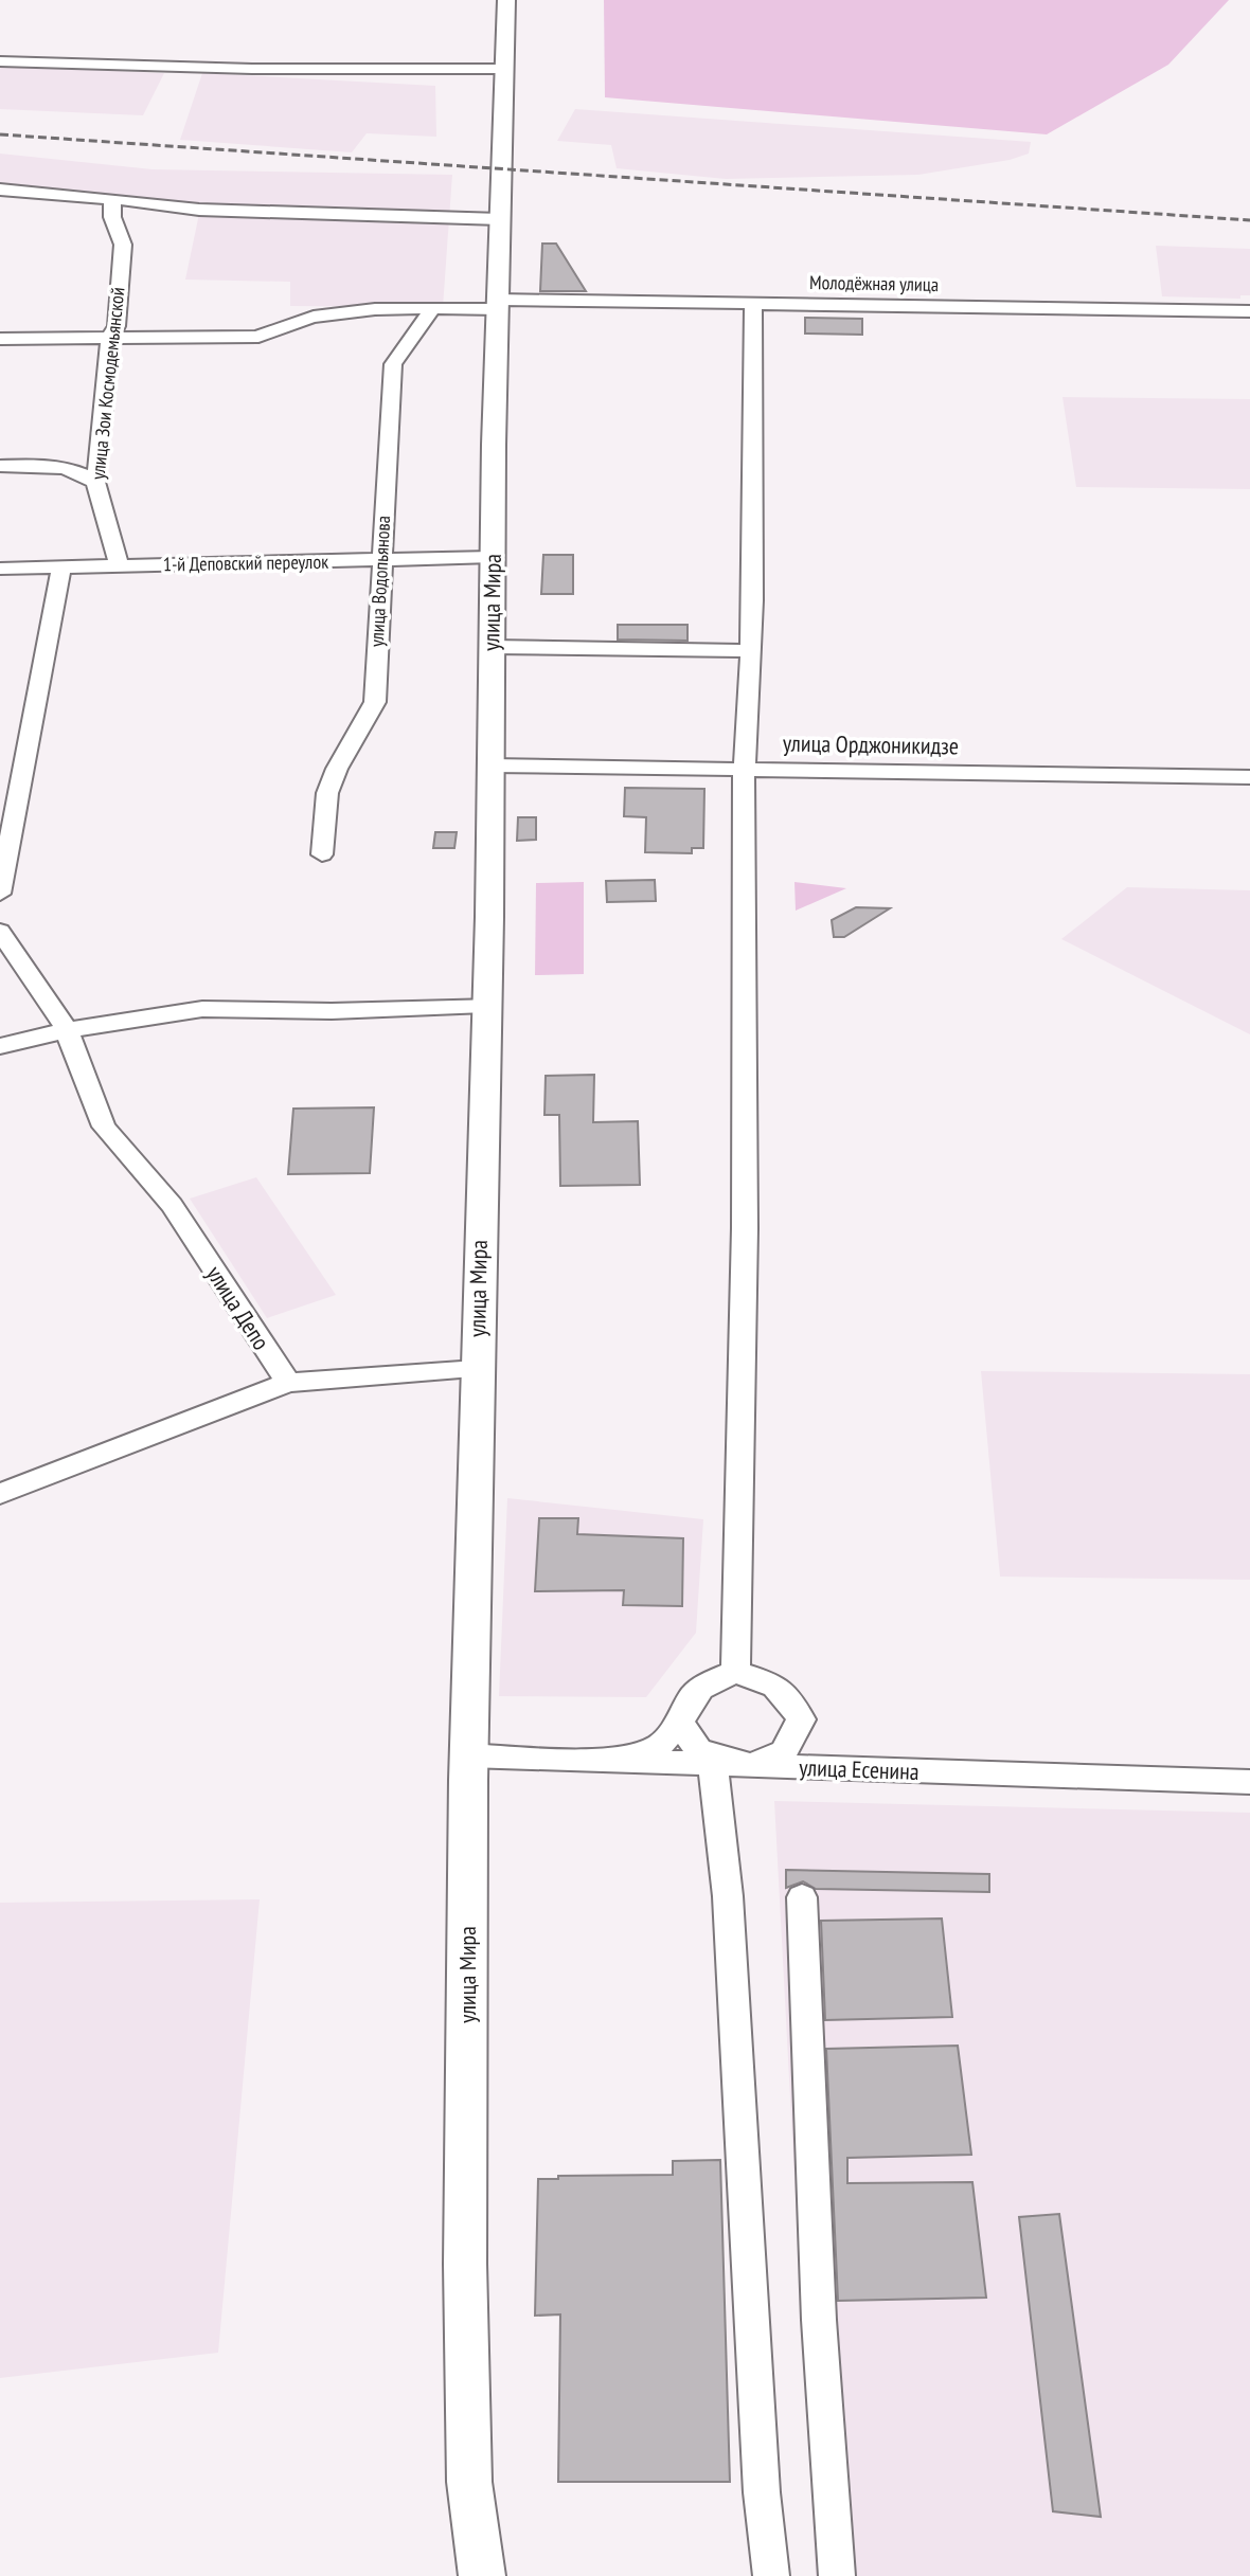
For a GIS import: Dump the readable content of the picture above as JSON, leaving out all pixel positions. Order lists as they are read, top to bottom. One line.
{"streets":{"main road":["улица Мира"],"street":["Молодёжная улица","улица Зои Космодемьянской","1-й Деповский переулок","улица Водопьянова","улица Орджоникидзе","улица Депо","улица Есенина"]},"crossings":[["Молодёжная улица","улица Зои Космодемьянской"],["Молодёжная улица","улица Водопьянова"],["Молодёжная улица","улица Мира"],["улица Зои Космодемьянской","1-й Деповский переулок"],["1-й Деповский переулок","улица Водопьянова"],["1-й Деповский переулок","улица Мира"],["улица Мира","улица Орджоникидзе"],["улица Мира","улица Есенина"]]}
